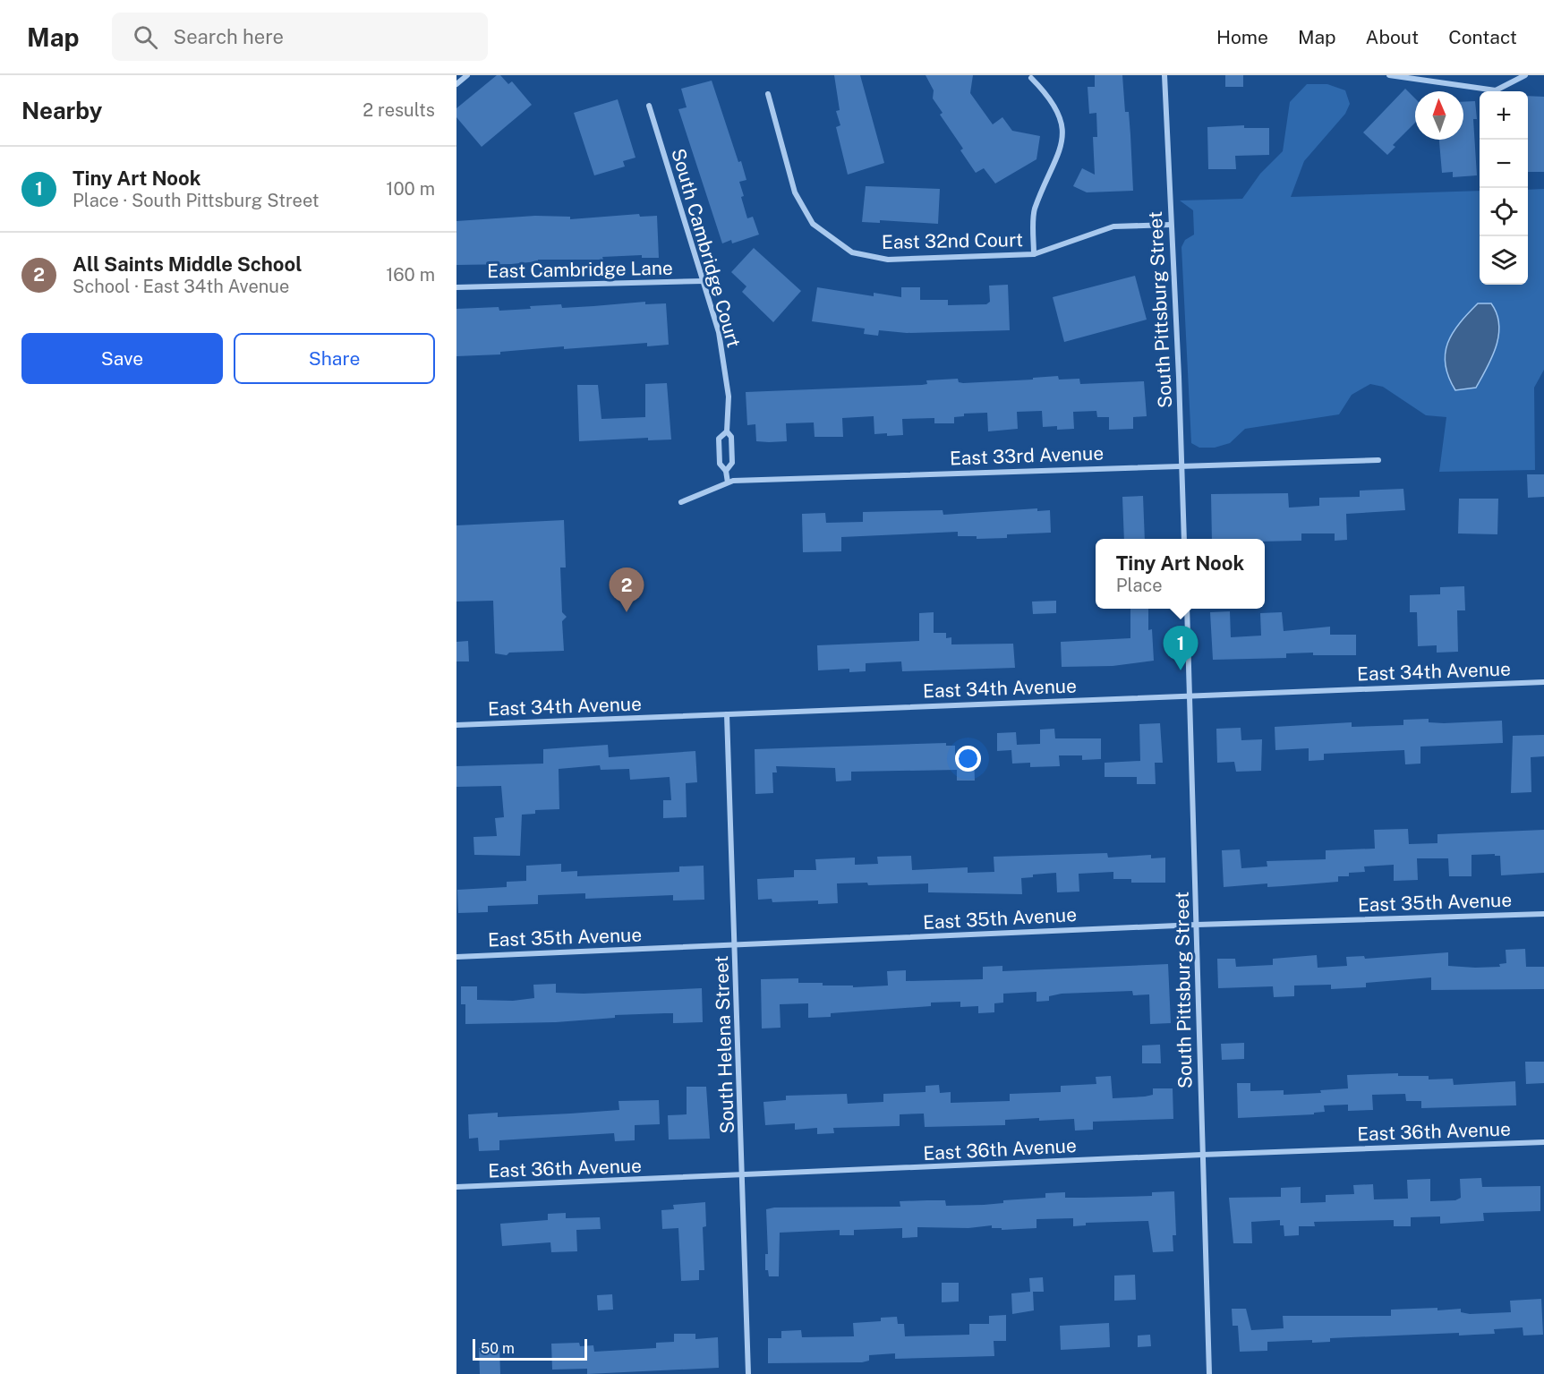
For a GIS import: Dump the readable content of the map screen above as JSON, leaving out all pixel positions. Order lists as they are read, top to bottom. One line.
{"streets":{"street":["East 32nd Court","South Cambridge Court","East Cambridge Lane","South Pittsburg Street","East 33rd Avenue","East 34th Avenue","East 35th Avenue","South Helena Street","East 36th Avenue"]},"crossings":[["East 32nd Court","South Pittsburg Street"],["South Cambridge Court","East Cambridge Lane"],["South Cambridge Court","East 33rd Avenue"],["South Pittsburg Street","East 33rd Avenue"],["South Pittsburg Street","East 34th Avenue"],["South Pittsburg Street","East 35th Avenue"],["South Pittsburg Street","East 36th Avenue"],["East 34th Avenue","South Helena Street"],["East 35th Avenue","South Helena Street"],["South Helena Street","East 36th Avenue"]],"scale_bar":"50 m","north":"top","page":{"header":"Map","search":"Search here","nav":["Home","Map","About","Contact"],"heading":["Nearby","2 results"],"map_buttons":["+","−"],"list":[{"mark":"1","name":"Tiny Art Nook","note":"Place · South Pittsburg Street","value":"100 m"},{"mark":"2","name":"All Saints Middle School","note":"School · East 34th Avenue","value":"160 m"}],"buttons":["Save","Share"],"popup":["Tiny Art Nook","Place"],"pins":["2","1"],"scale":"50 m"}}
